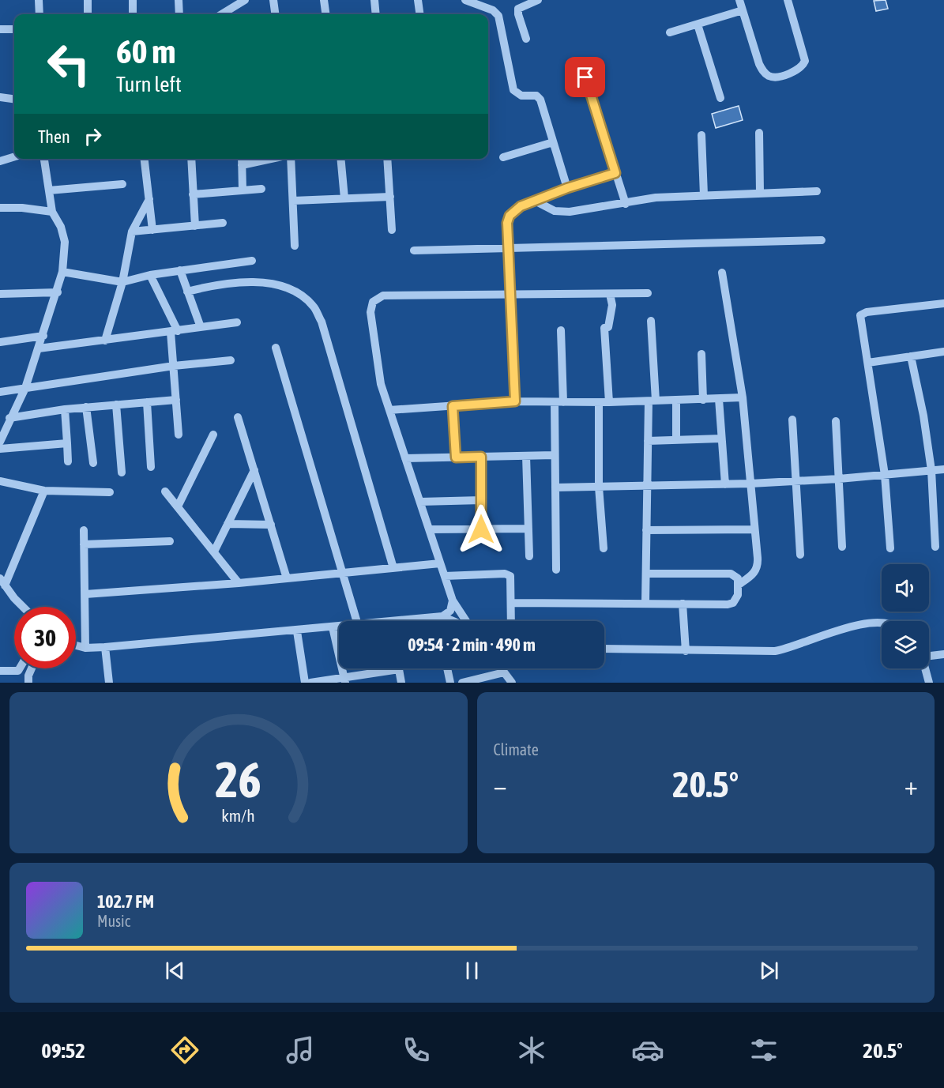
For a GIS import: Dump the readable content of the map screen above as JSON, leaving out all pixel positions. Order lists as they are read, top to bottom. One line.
{"page":{"turn":["60 m","Turn left"],"then":"Then","limit":"30","trip":"09:54 · 2 min · 490 m","tile":"Climate","heat":["−","20.5°","+"],"song":["102.7 FM","Music"],"tabs":["09:52","20.5°"],"gauge":["26","km/h"]}}
